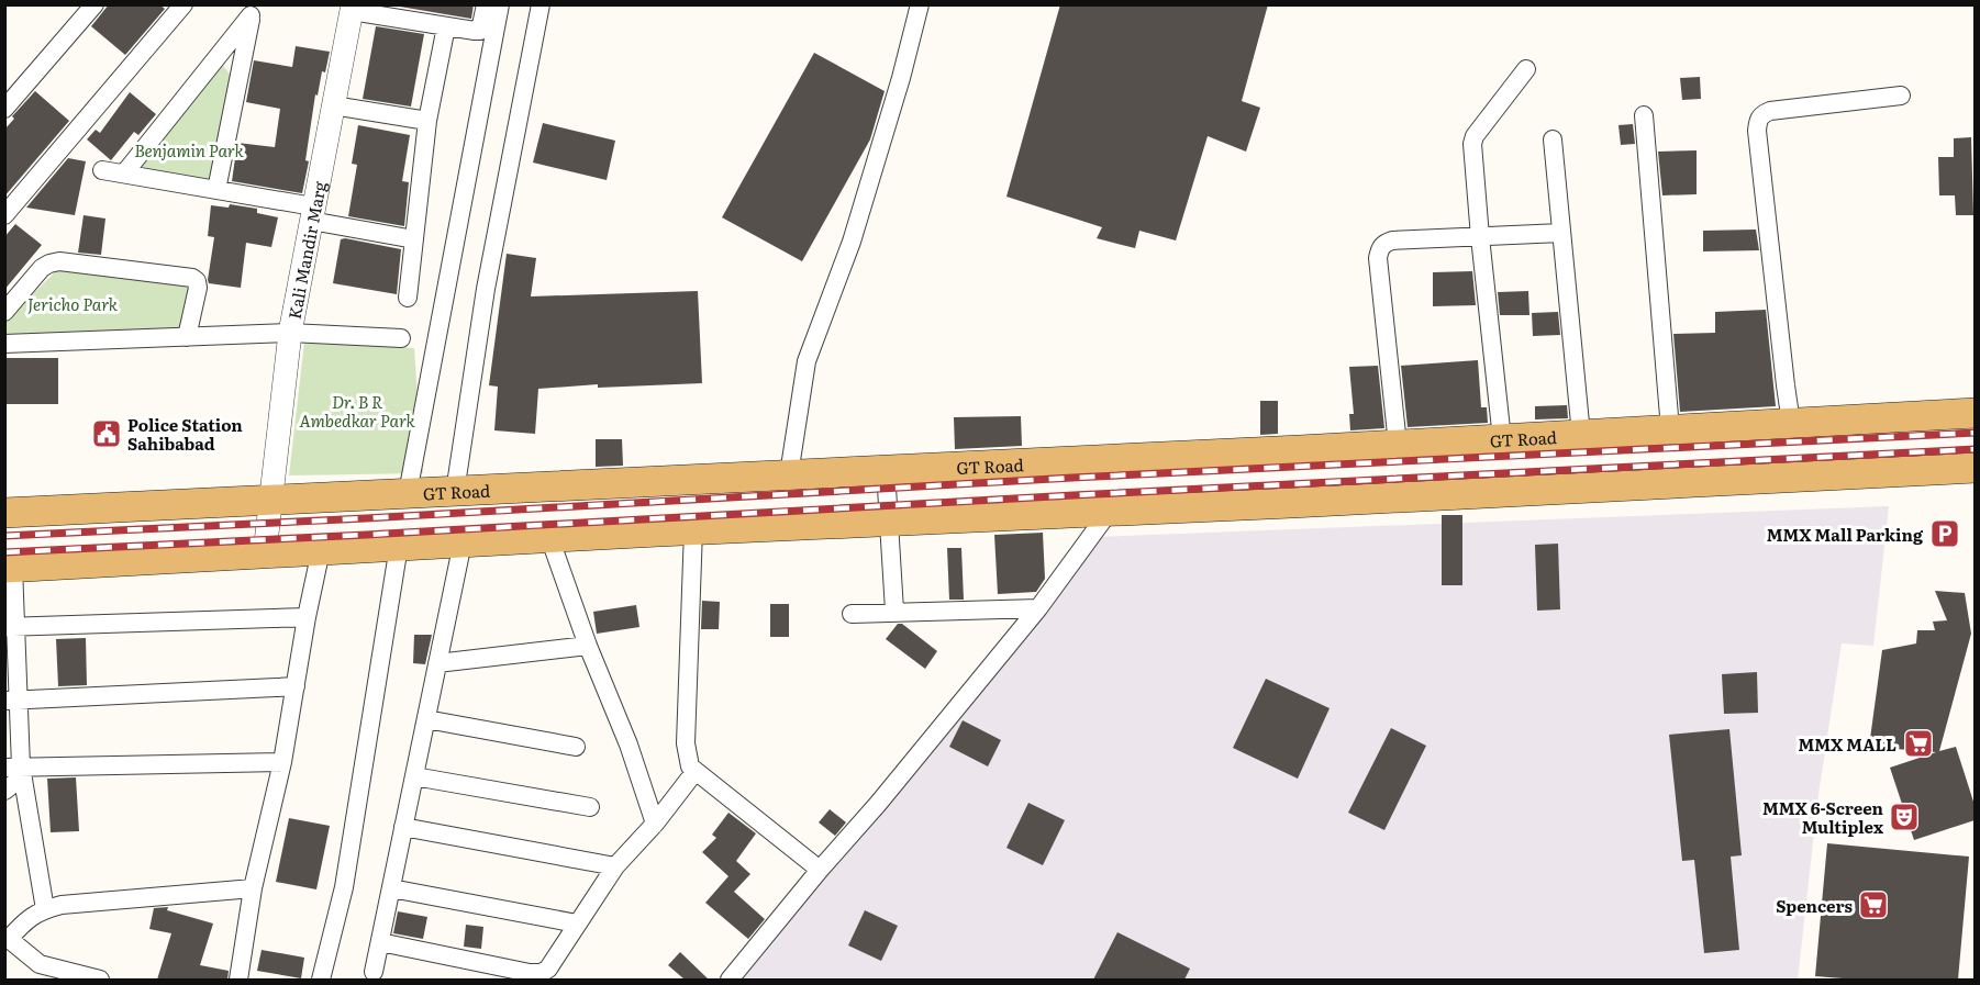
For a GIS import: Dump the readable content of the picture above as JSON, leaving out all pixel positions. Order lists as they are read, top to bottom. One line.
{"streets":{"highway":["GT Road"],"street":["Kali Mandir Marg"]},"crossings":[["Kali Mandir Marg","GT Road"]],"parks":["Benjamin Park","Jericho Park","Dr. B R Ambedkar Park"],"places":{"public building":["Police Station Sahibabad"],"parking":["MMX Mall Parking"],"supermarket":["MMX MALL","Spencers"],"theatre":["MMX 6-Screen Multiplex"]}}
